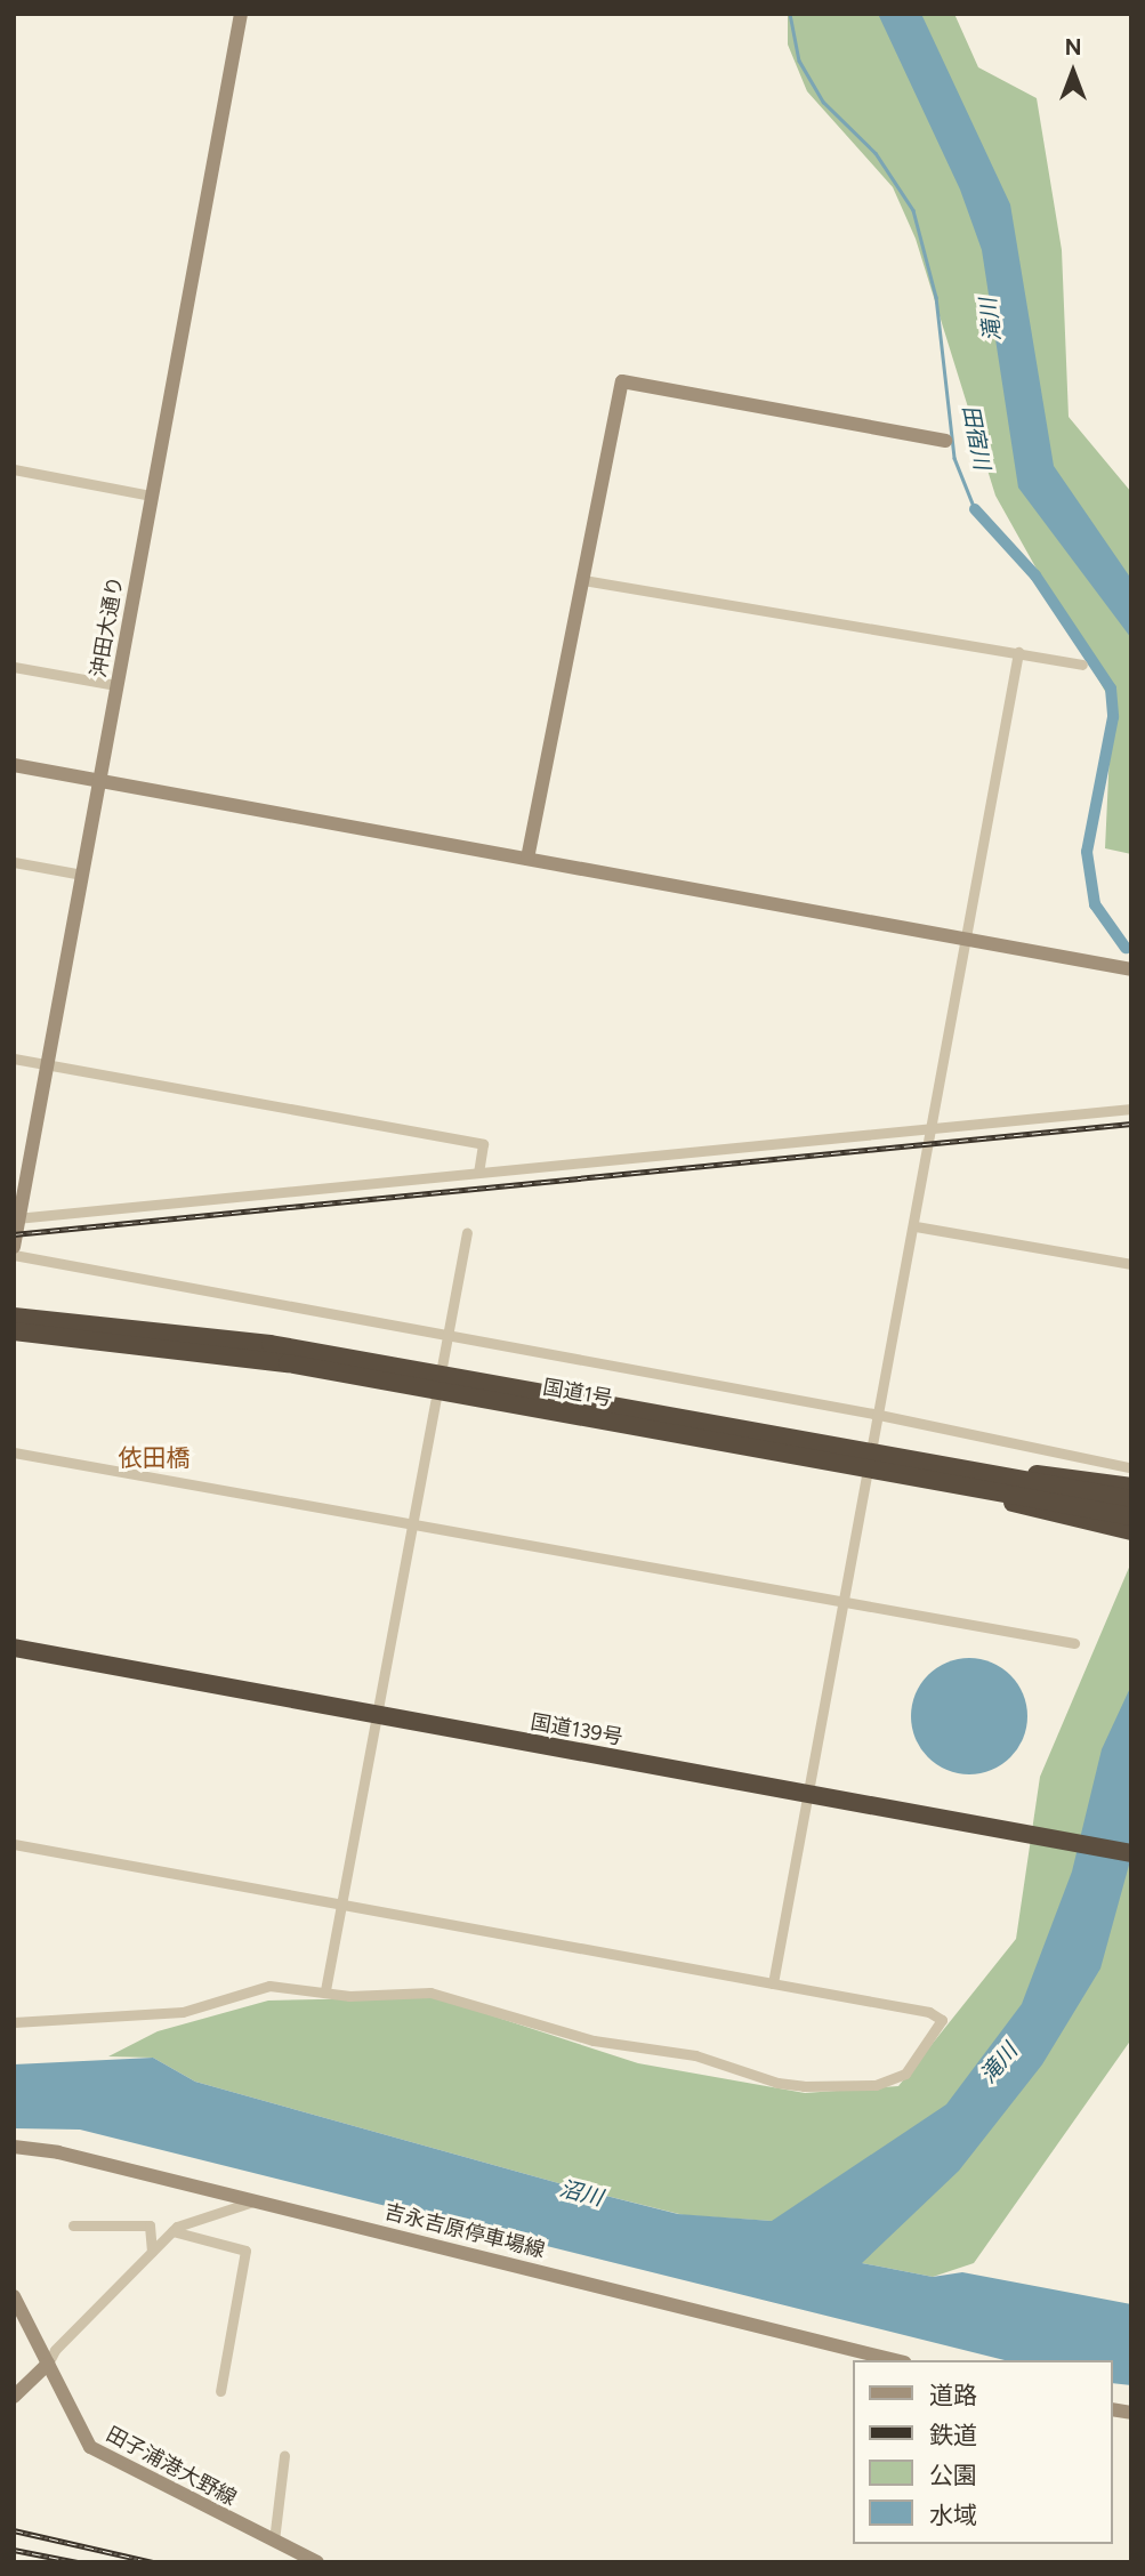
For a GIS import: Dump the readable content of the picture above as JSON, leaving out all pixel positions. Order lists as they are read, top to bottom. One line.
{"streets":{"highway":["国道1号","国道139号"],"street":["沖田大通り","吉永吉原停車場線","田子浦港大野線"]},"districts":["依田橋"],"water":["滝川","田宿川","沼川"],"legend":["道路","鉄道","公園","水域"],"north":"top"}
